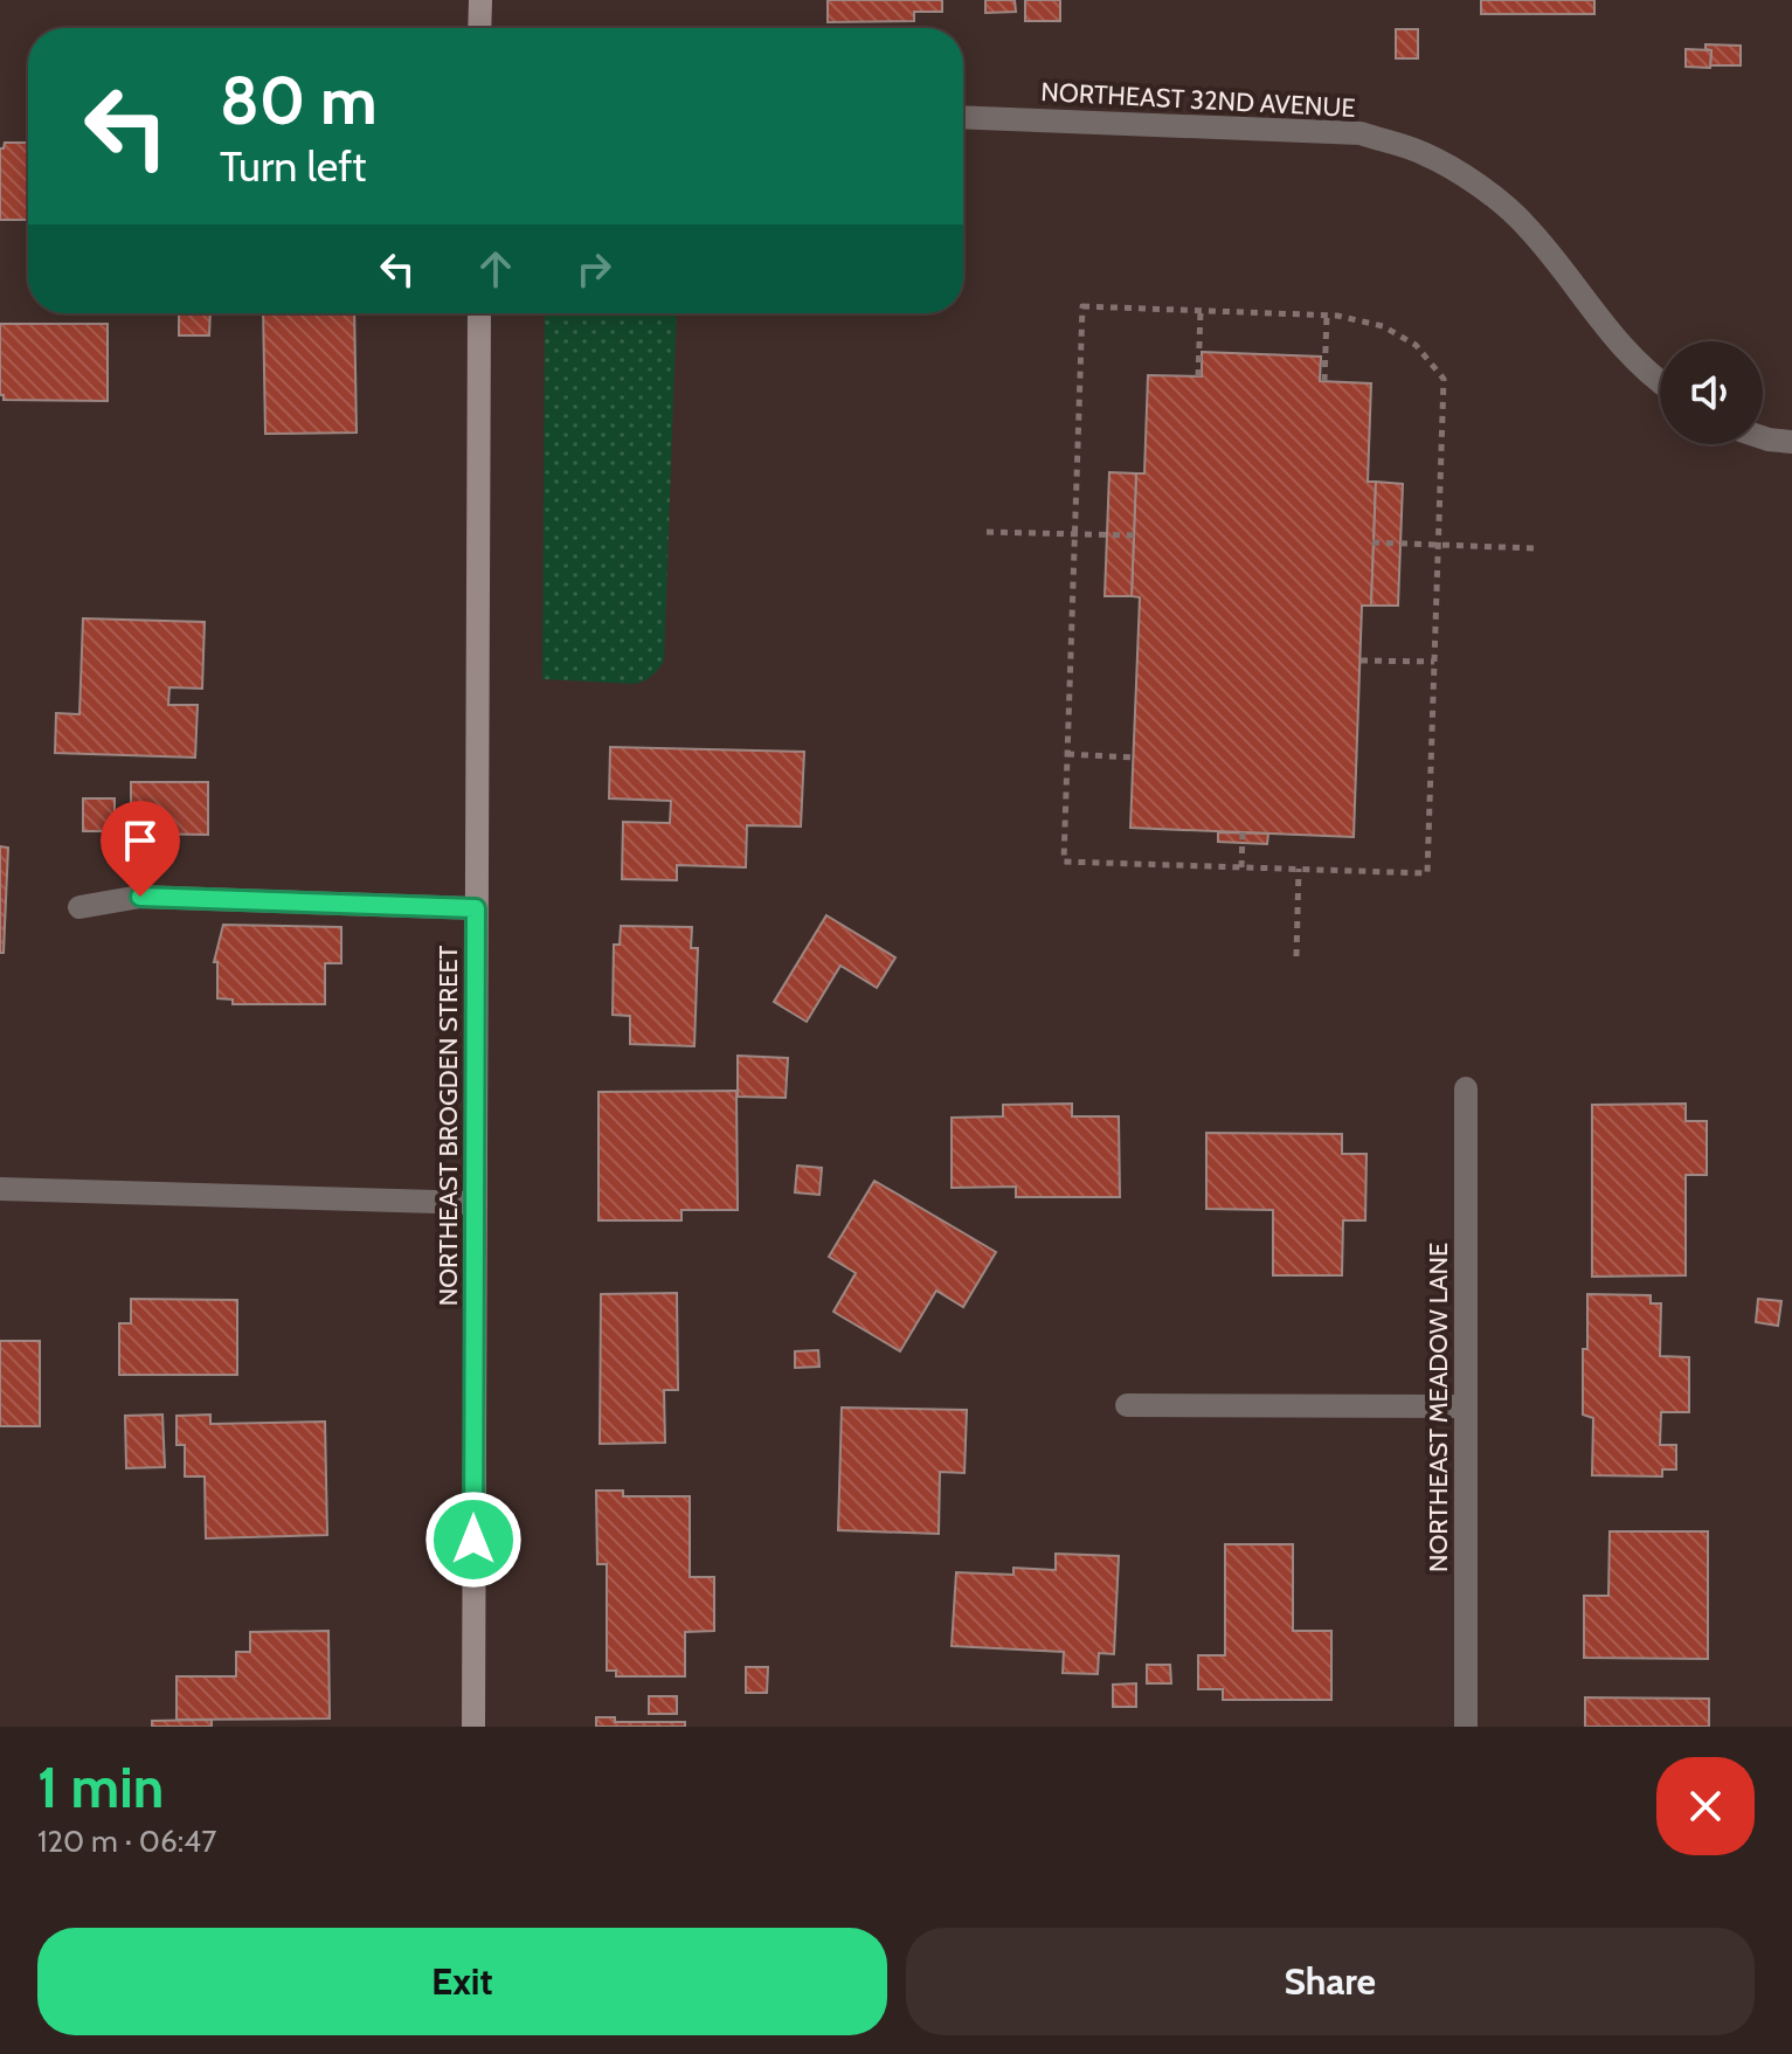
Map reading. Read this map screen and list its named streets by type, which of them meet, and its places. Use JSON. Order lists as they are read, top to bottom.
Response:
{
  "streets": {
    "street": ["NORTHEAST 32ND AVENUE", "NORTHEAST BROGDEN STREET", "NORTHEAST MEADOW LANE"]
  },
  "page": {
    "turn": ["80 m", "Turn left"],
    "heading": ["1 min", "120 m · 06:47"],
    "buttons": ["Exit", "Share"]
  }
}
